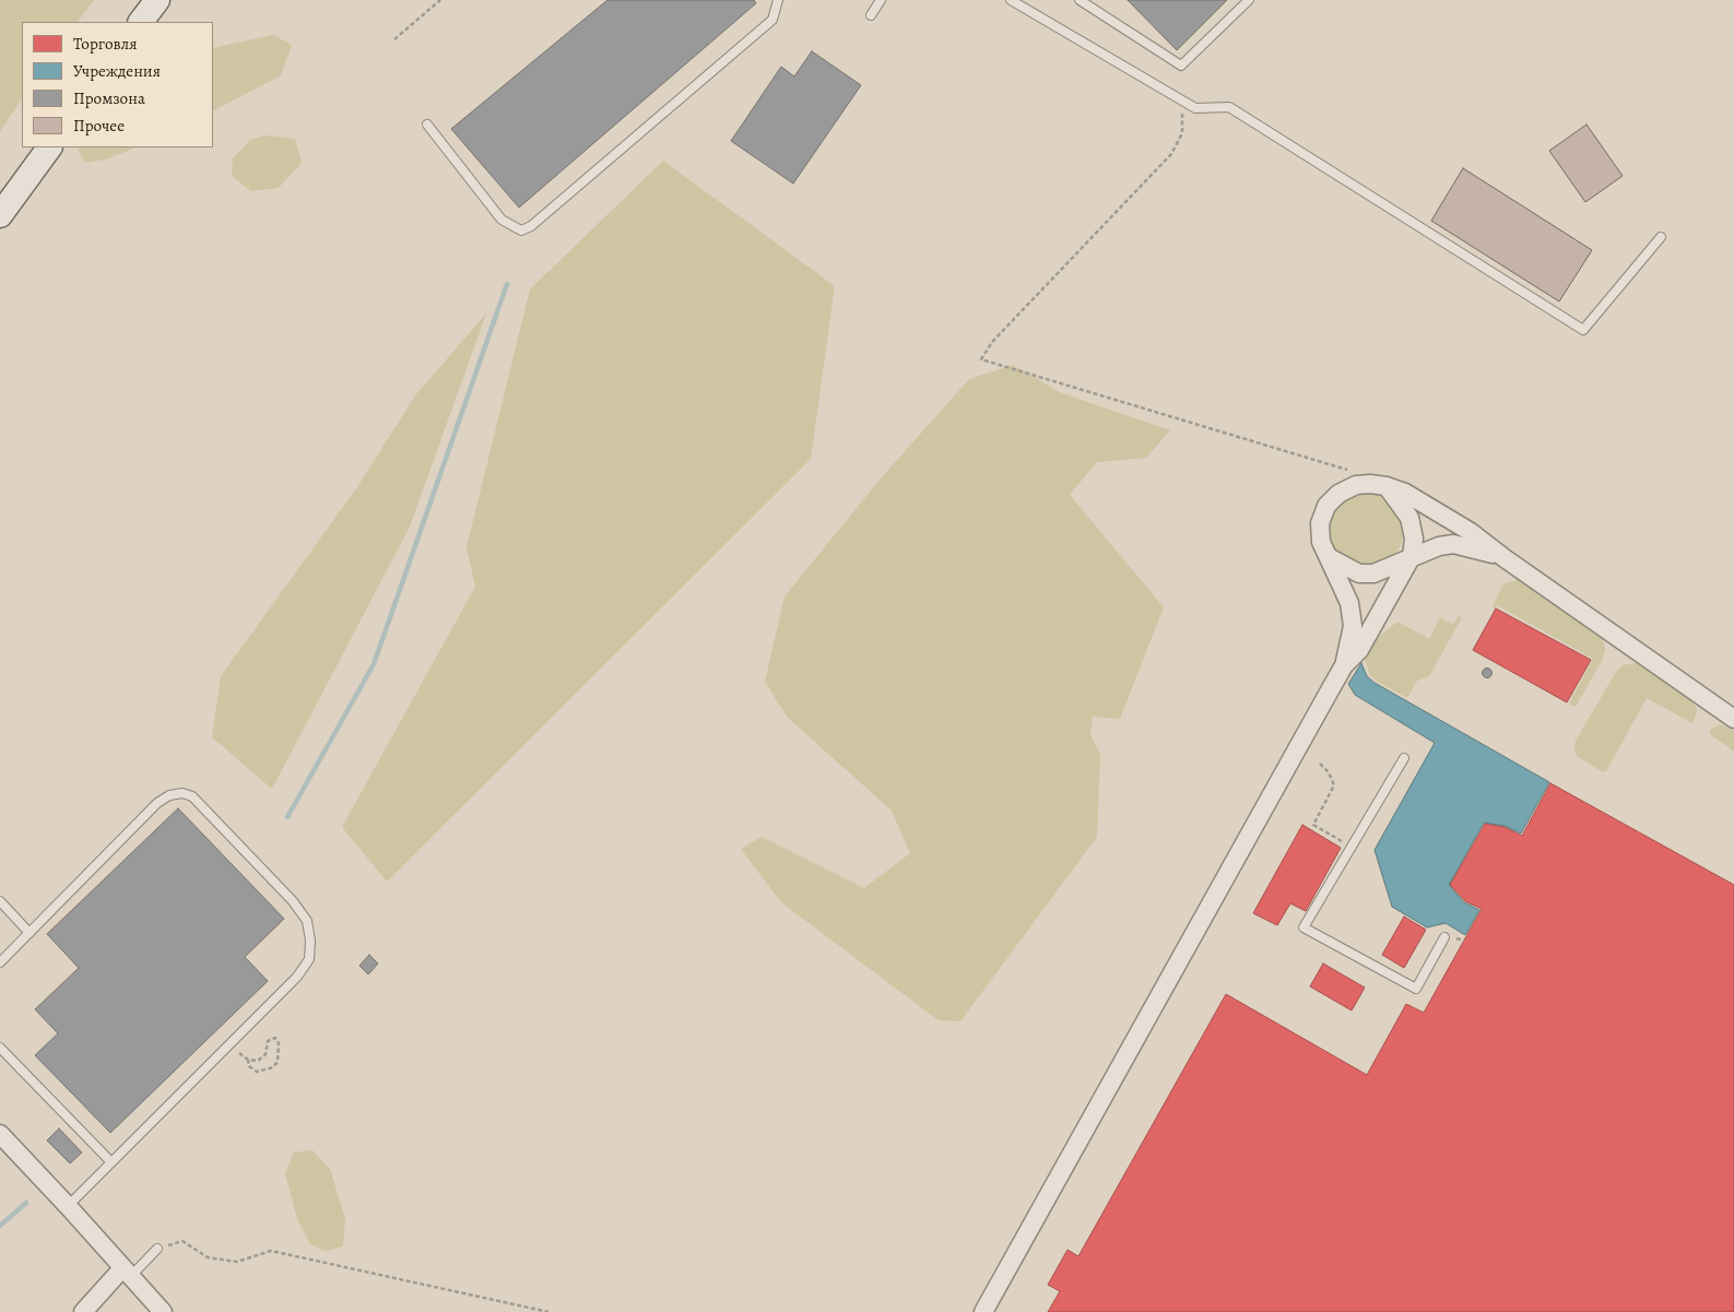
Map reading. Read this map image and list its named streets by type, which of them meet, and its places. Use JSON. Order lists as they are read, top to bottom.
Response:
{
  "legend": [
    "Торговля",
    "Учреждения",
    "Промзона",
    "Прочее"
  ]
}
